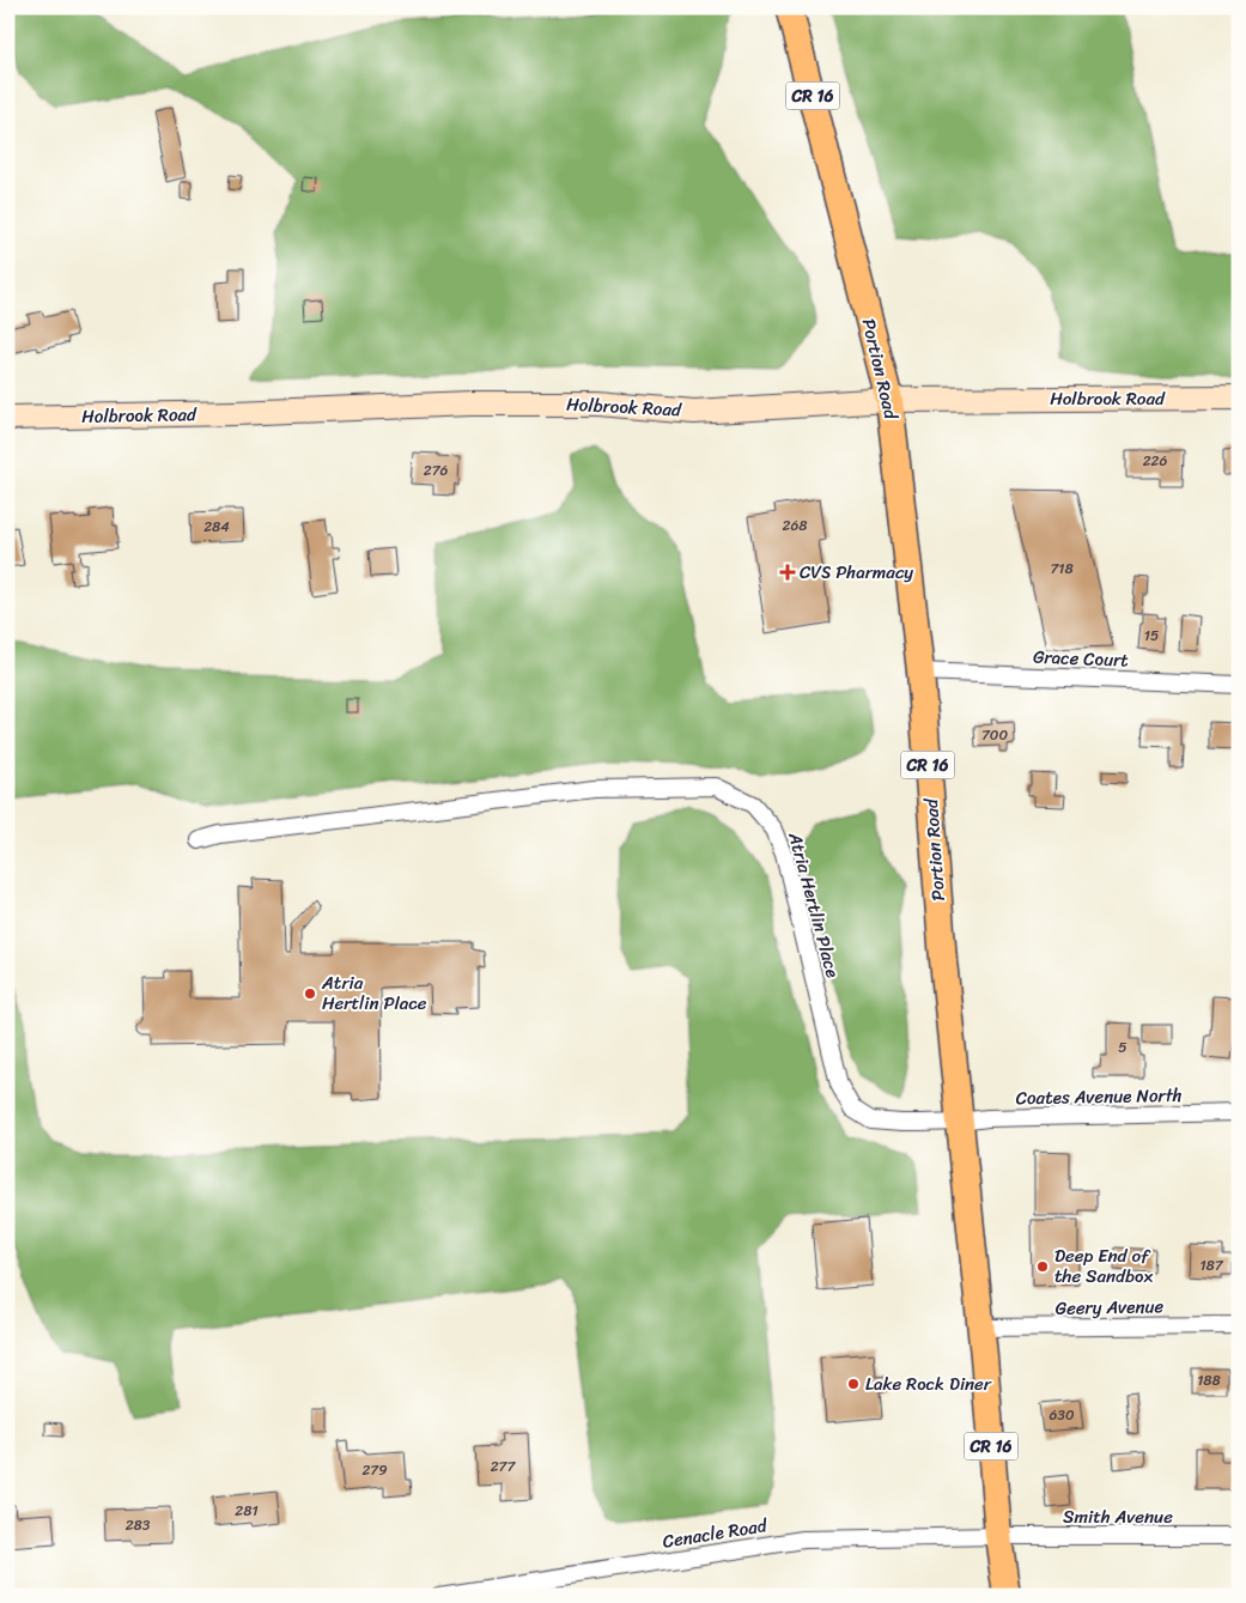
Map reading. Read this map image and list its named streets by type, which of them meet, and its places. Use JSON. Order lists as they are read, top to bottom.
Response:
{
  "streets": {
    "main road": ["CR 16", "Portion Road"],
    "street": [
      "Holbrook Road",
      "Grace Court",
      "Atria Hertlin Place",
      "Coates Avenue North",
      "Geery Avenue",
      "Smith Avenue",
      "Cenacle Road"
    ]
  },
  "crossings": [
    ["Portion Road", "Holbrook Road"],
    ["Portion Road", "Grace Court"],
    ["Portion Road", "Atria Hertlin Place"],
    ["Portion Road", "Coates Avenue North"],
    ["Portion Road", "Geery Avenue"],
    ["Portion Road", "Smith Avenue"],
    ["Portion Road", "Cenacle Road"],
    ["Atria Hertlin Place", "Coates Avenue North"],
    ["Smith Avenue", "Cenacle Road"]
  ],
  "places": {
    "health": ["CVS Pharmacy"],
    "other": ["Atria Hertlin Place", "Deep End of the Sandbox", "Lake Rock Diner"]
  },
  "house_numbers": [
    "226",
    "276",
    "268",
    "284",
    "718",
    "15",
    "700",
    "5",
    "187",
    "188",
    "630",
    "277",
    "279",
    "281",
    "283"
  ]
}
